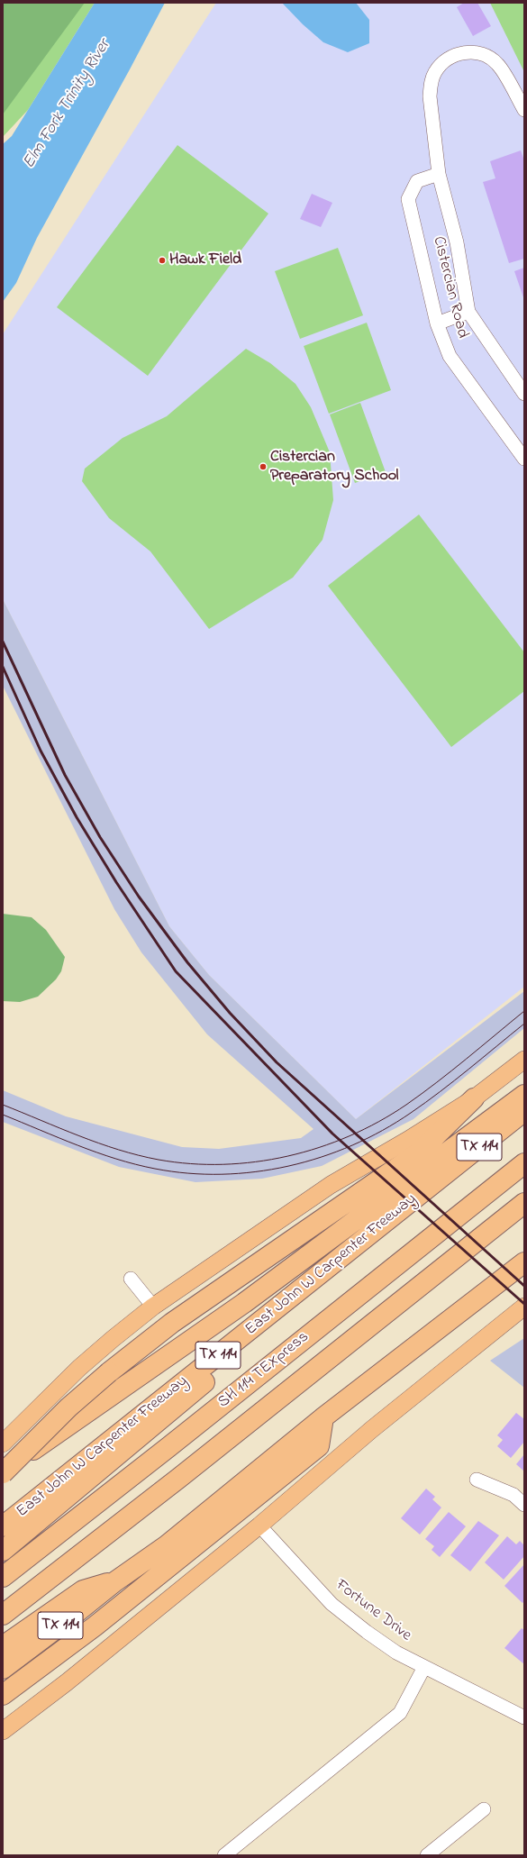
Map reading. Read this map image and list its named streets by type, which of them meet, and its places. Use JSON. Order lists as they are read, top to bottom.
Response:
{
  "streets": {
    "highway": ["TX 114", "East John W Carpenter Freeway", "SH 114 TEXpress"],
    "street": ["Cistercian Road", "Fortune Drive"]
  },
  "water": ["Elm Fork Trinity River"],
  "places": ["Hawk Field", "Cistercian Preparatory School"]
}
